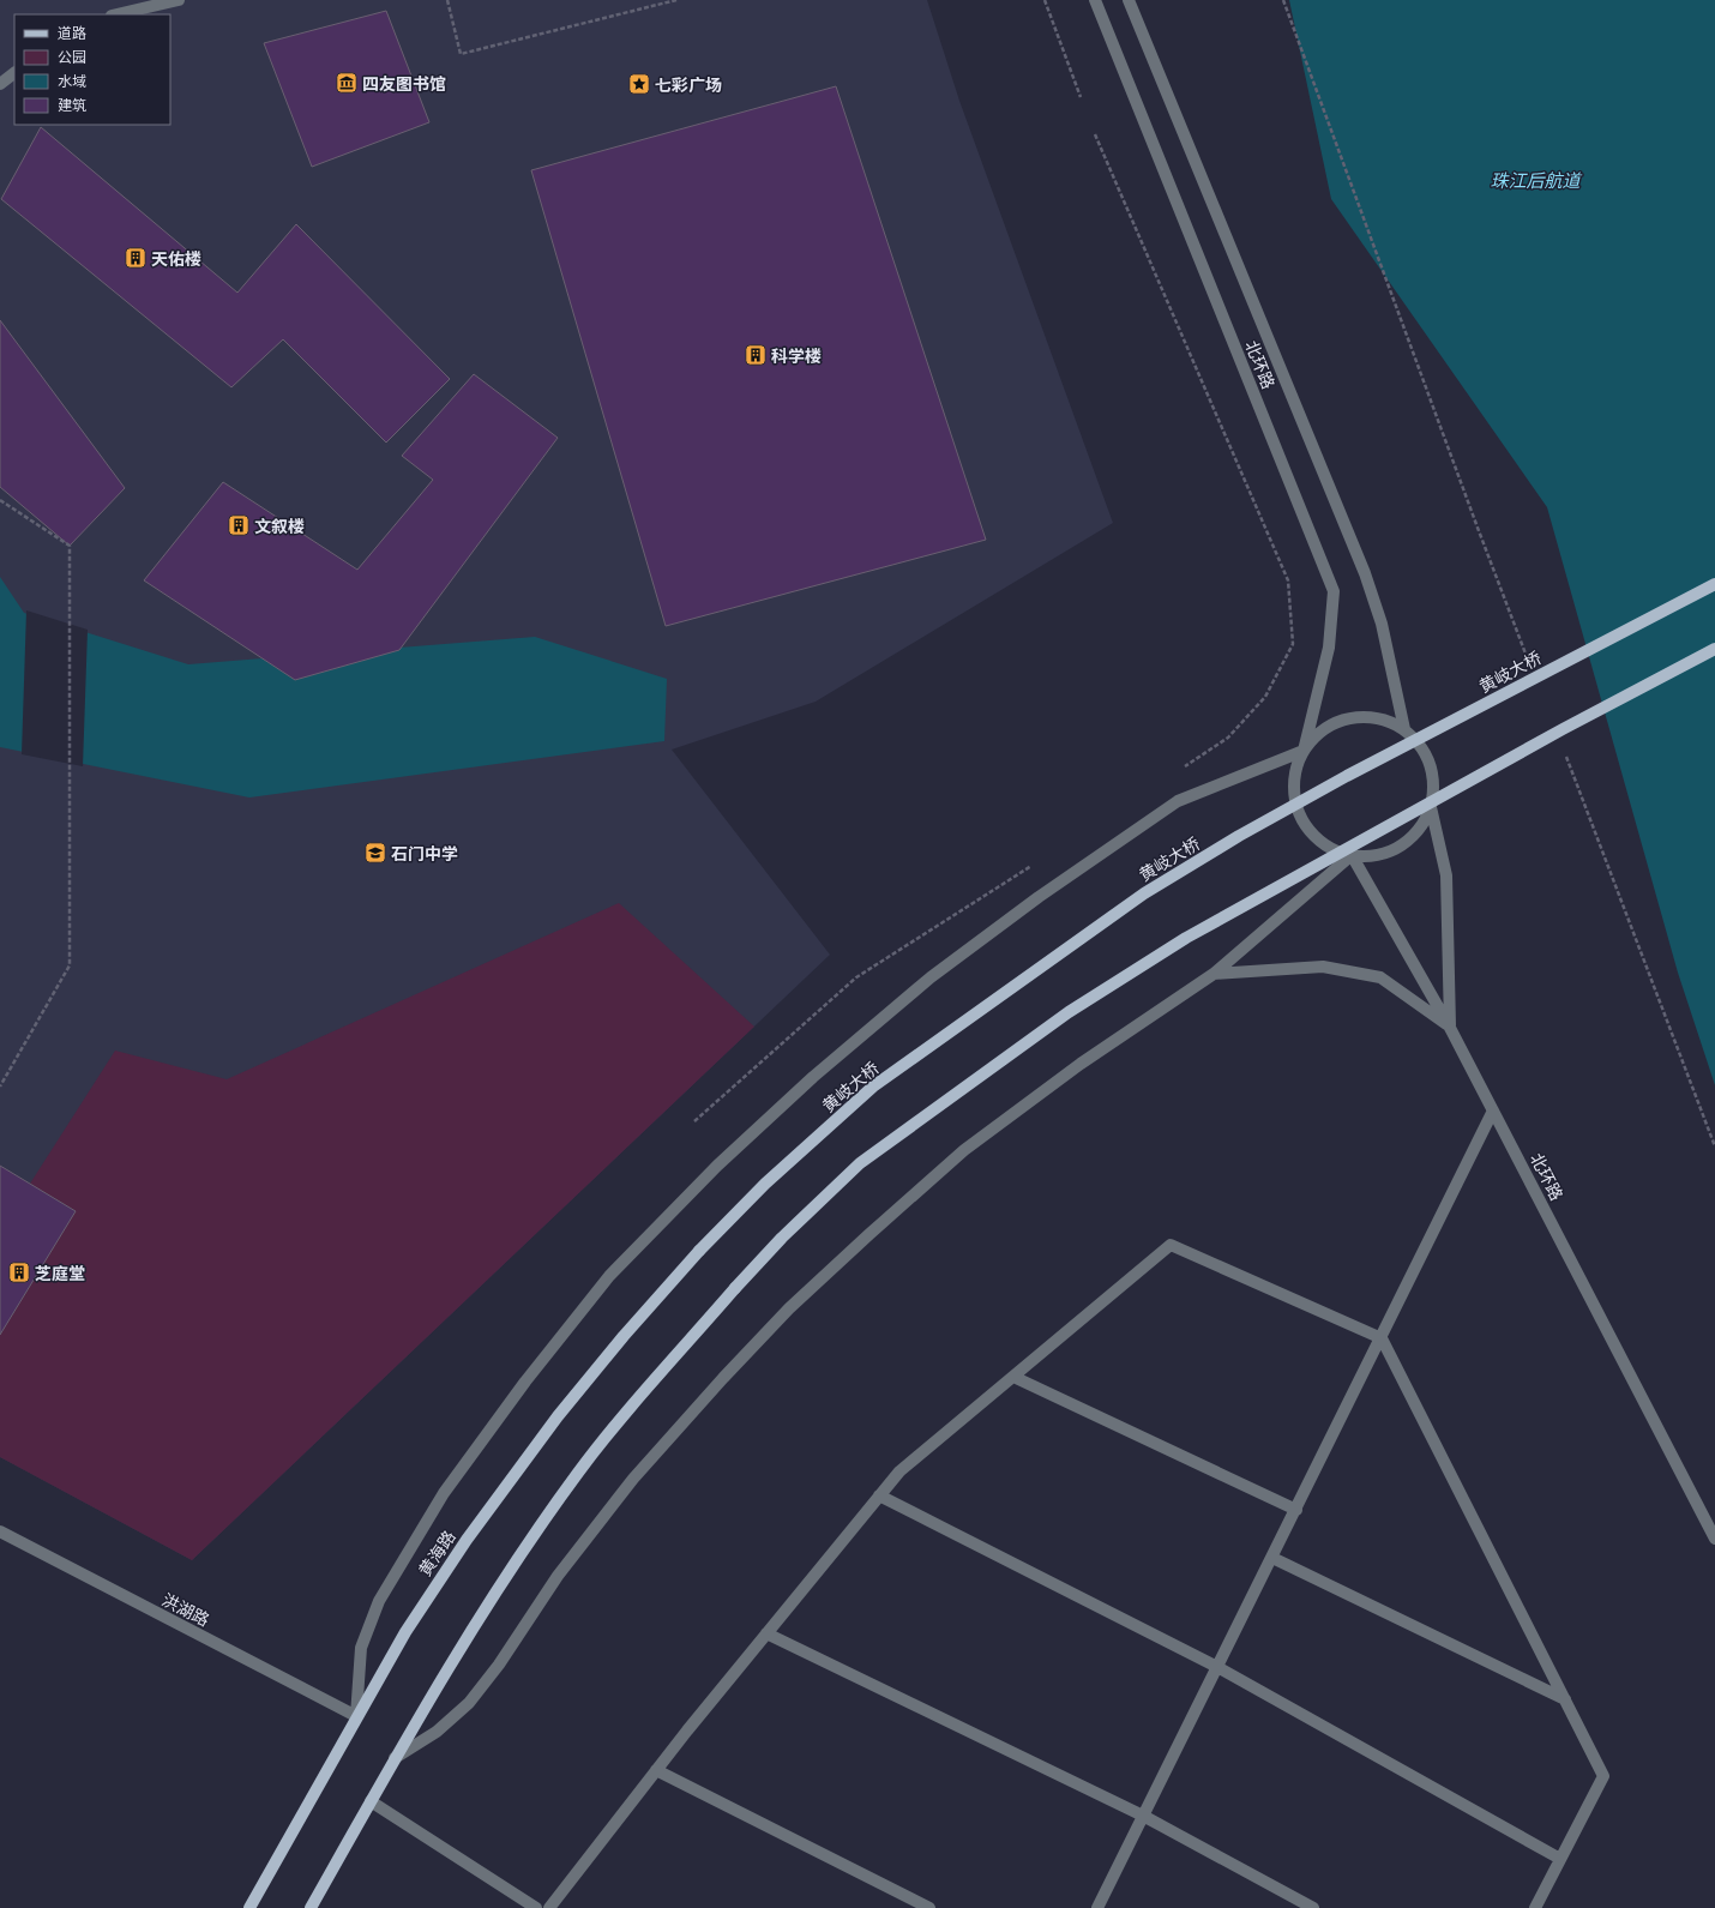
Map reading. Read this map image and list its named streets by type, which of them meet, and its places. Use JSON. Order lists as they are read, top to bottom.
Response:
{
  "streets": {
    "main road": ["黄岐大桥", "黄海路"],
    "street": ["北环路", "洪湖路"]
  },
  "crossings": [
    ["黄岐大桥", "黄海路"],
    ["黄海路", "洪湖路"]
  ],
  "water": ["珠江后航道"],
  "places": {
    "museum": ["四友图书馆"],
    "place": ["七彩广场"],
    "building": [
      "天佑楼",
      "科学楼",
      "文叙楼",
      "芝庭堂"
    ],
    "school or university": ["石门中学"]
  },
  "legend": [
    "道路",
    "公园",
    "水域",
    "建筑"
  ]
}
